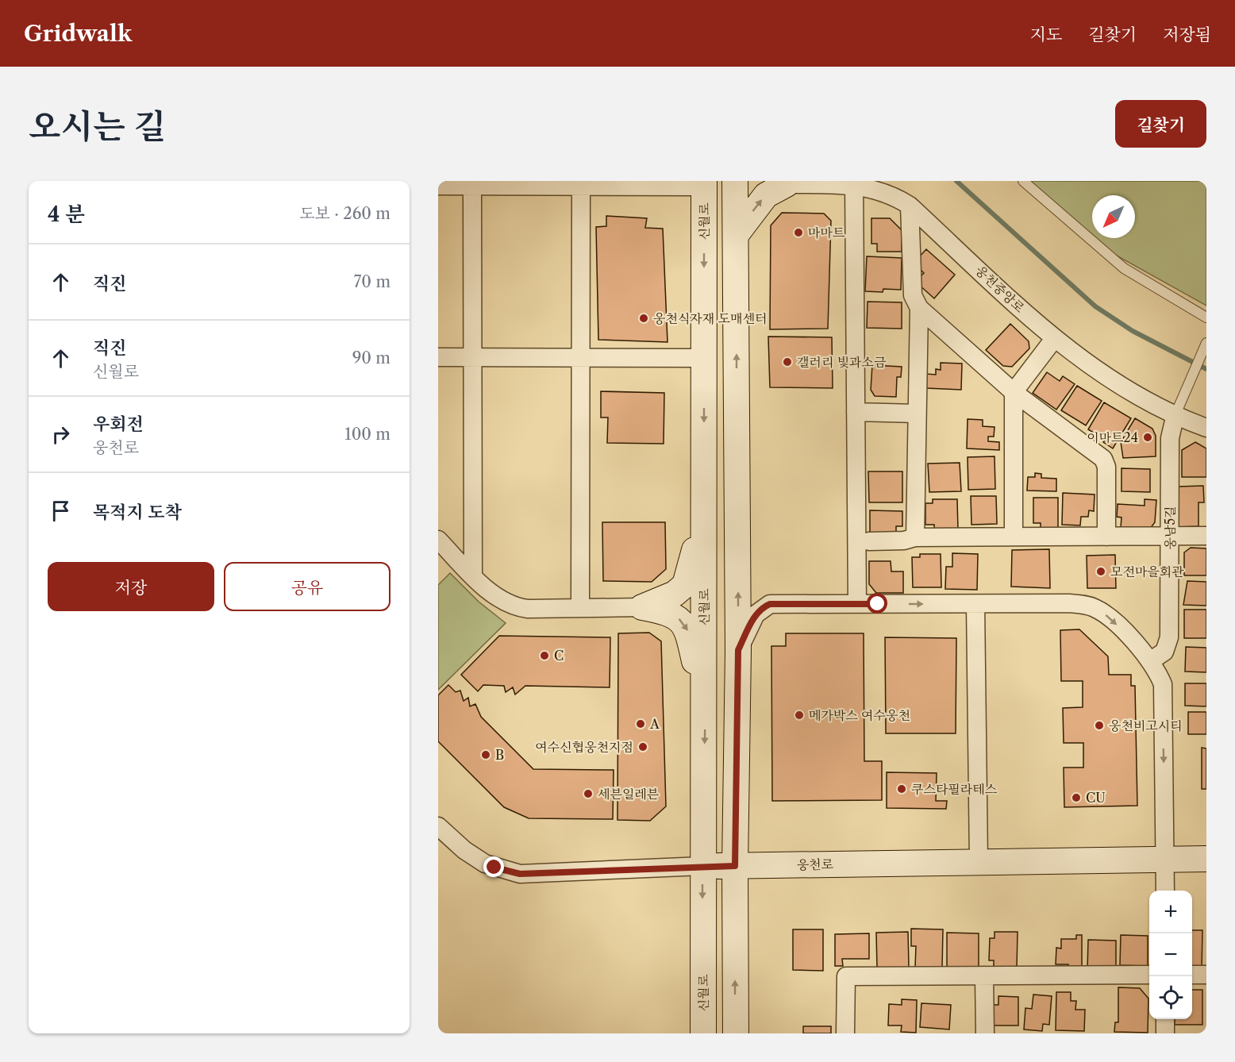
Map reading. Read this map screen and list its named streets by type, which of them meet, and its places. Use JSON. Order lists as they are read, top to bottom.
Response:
{
  "streets": {
    "street": [
      "신월로",
      "웅천중앙로",
      "웅남5길",
      "웅천로"
    ]
  },
  "crossings": [
    ["신월로", "웅천로"],
    ["웅천중앙로", "웅남5길"]
  ],
  "places": [
    "마마트",
    "웅천식자재 도매센터",
    "갤러리 빛과소금",
    "이마트24",
    "모전마을회관",
    "C",
    "메가박스 여수웅천",
    "A",
    "웅천비고시티",
    "여수신협웅천지점",
    "B",
    "쿠스타필라테스",
    "세븐일레븐",
    "CU"
  ],
  "north": "bottom left",
  "page": {
    "header": "Gridwalk",
    "nav": ["지도", "길찾기", "저장됨"],
    "title": "오시는 길",
    "buttons": [
      "길찾기",
      ["저장", "공유"]
    ],
    "heading": ["4 분", "도보 · 260 m"],
    "list": [
      ["직진", "70 m"],
      ["직진", "신월로", "90 m"],
      ["우회전", "웅천로", "100 m"],
      "목적지 도착"
    ],
    "map_buttons": ["+", "−"]
  }
}
